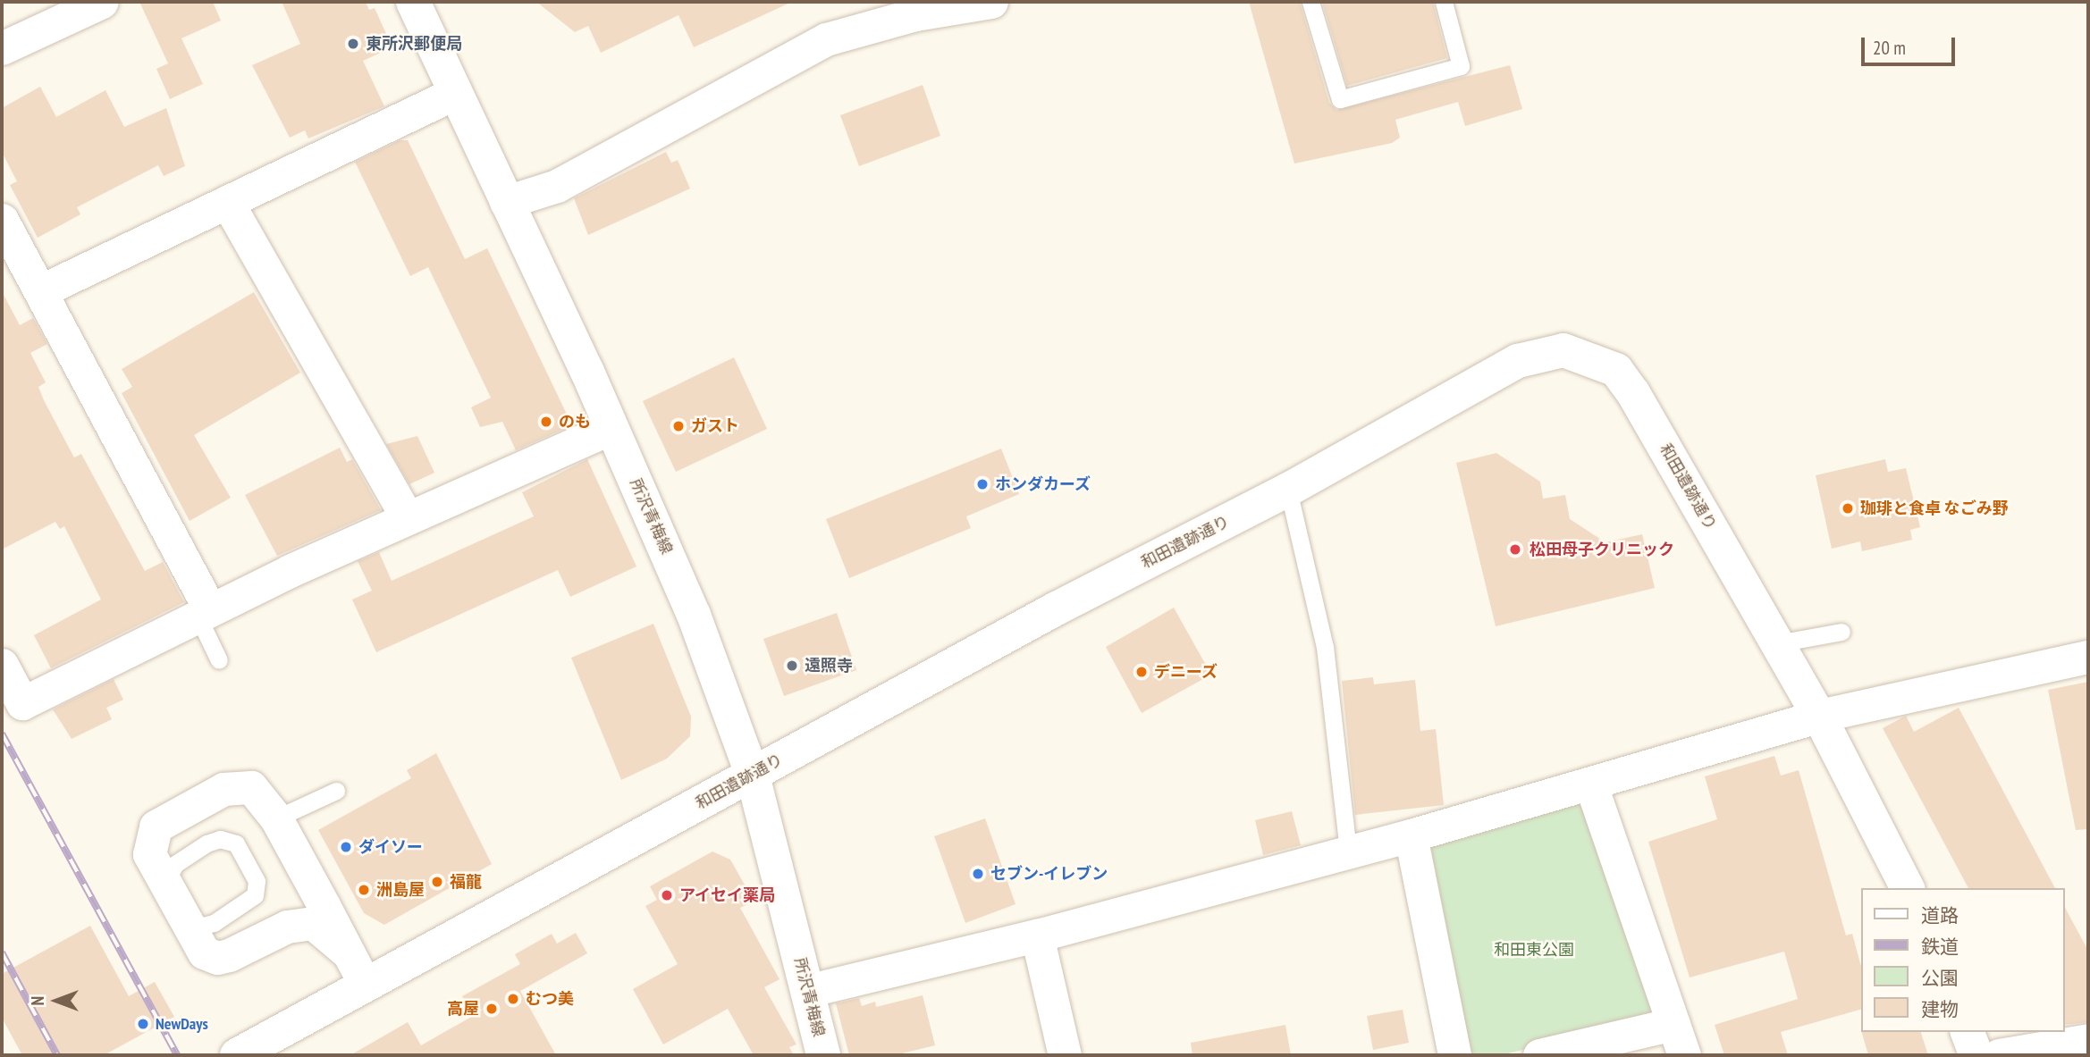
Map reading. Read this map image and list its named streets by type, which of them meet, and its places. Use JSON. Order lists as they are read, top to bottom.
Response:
{
  "streets": {
    "street": ["和田遺跡通り", "所沢青梅線"]
  },
  "crossings": [
    ["和田遺跡通り", "所沢青梅線"]
  ],
  "parks": ["和田東公園"],
  "places": [
    "東所沢郵便局",
    "のも",
    "ガスト",
    "ホンダカーズ",
    "珈琲と食卓 なごみ野",
    "松田母子クリニック",
    "遠照寺",
    "デニーズ",
    "ダイソー",
    "セブン-イレブン",
    "福龍",
    "洲島屋",
    "アイセイ薬局",
    "むつ美",
    "高屋",
    "NewDays"
  ],
  "legend": [
    "道路",
    "鉄道",
    "公園",
    "建物"
  ],
  "scale_bar": "20 m",
  "north": "left"
}
